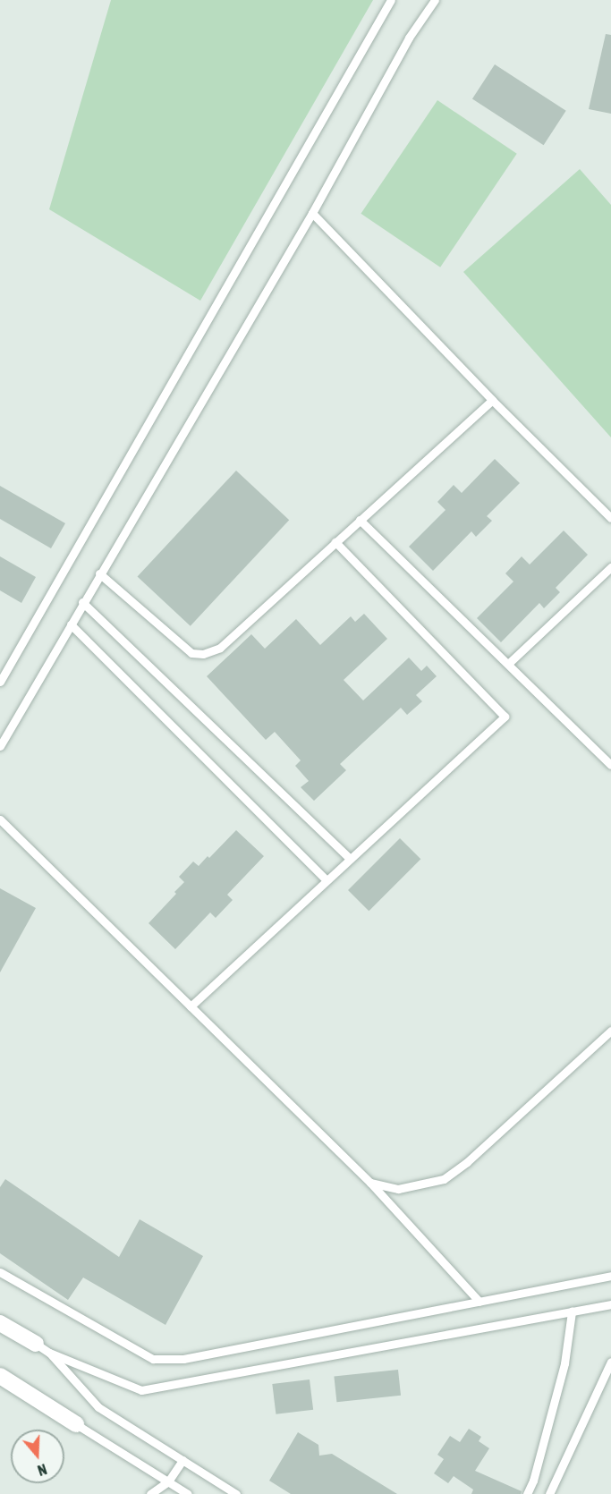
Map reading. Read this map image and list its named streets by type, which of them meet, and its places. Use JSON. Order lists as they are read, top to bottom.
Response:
{
  "north": "bottom"
}
